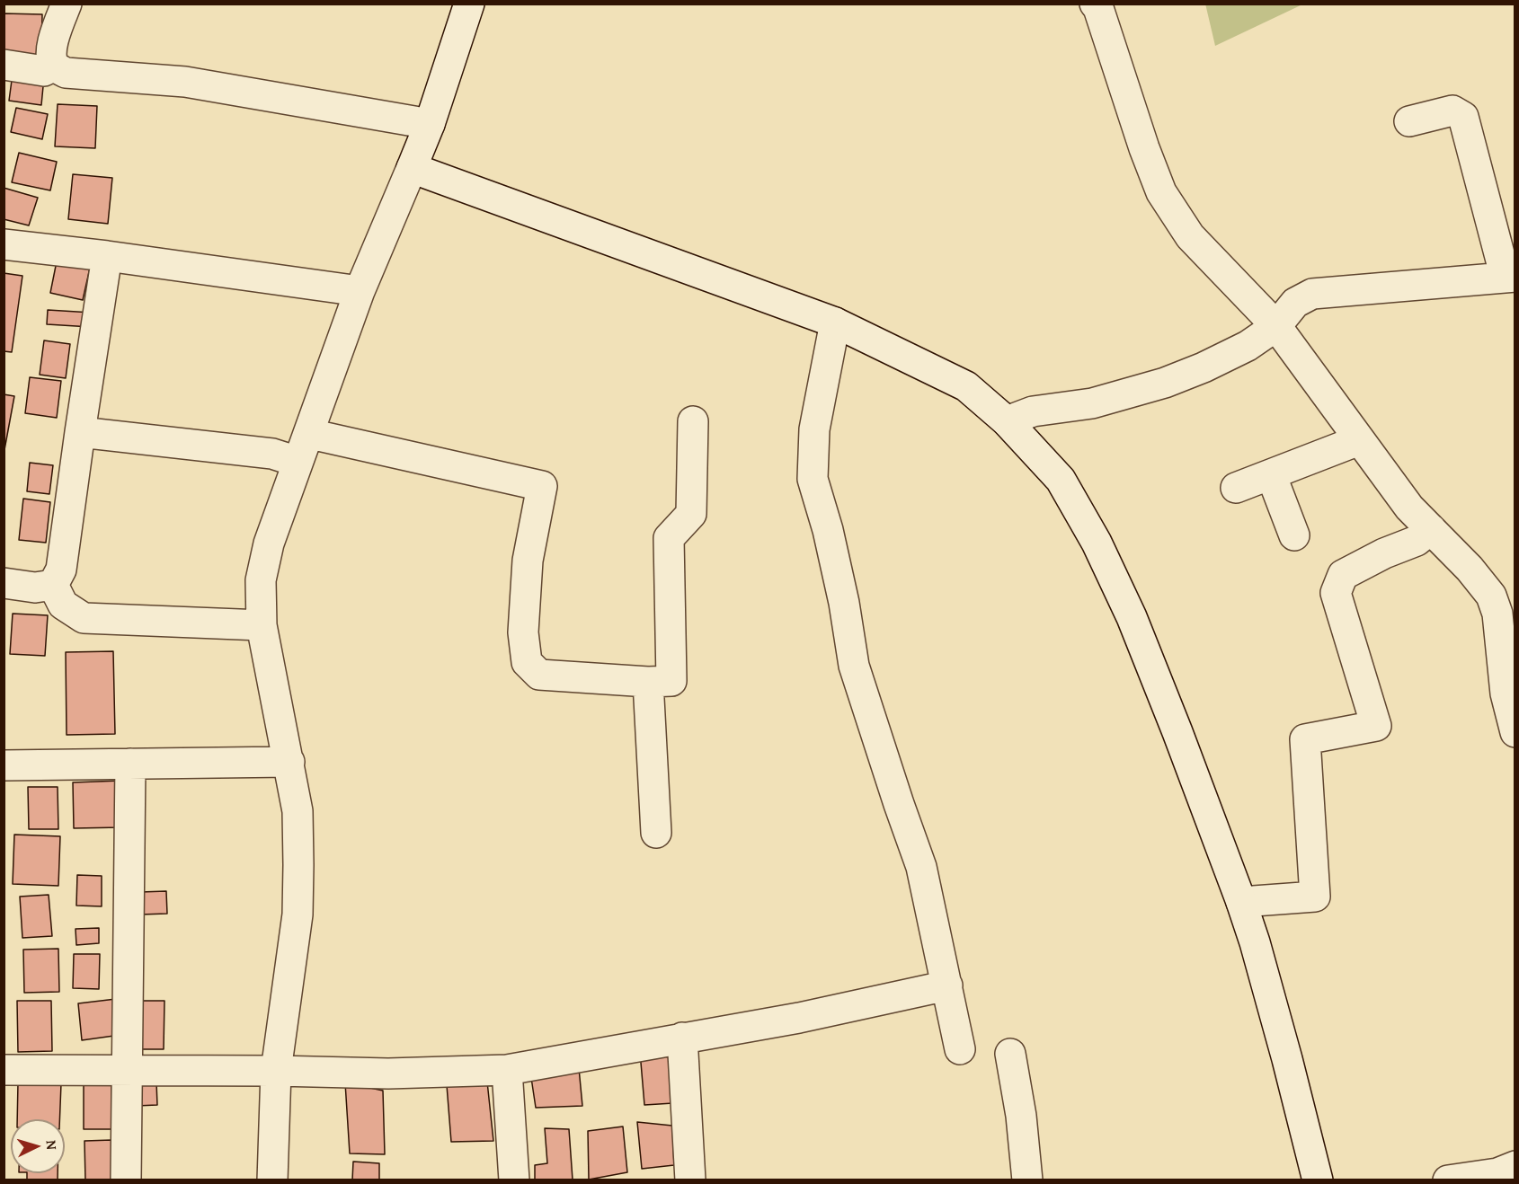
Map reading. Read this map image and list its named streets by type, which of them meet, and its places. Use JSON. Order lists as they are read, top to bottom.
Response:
{
  "north": "right"
}
